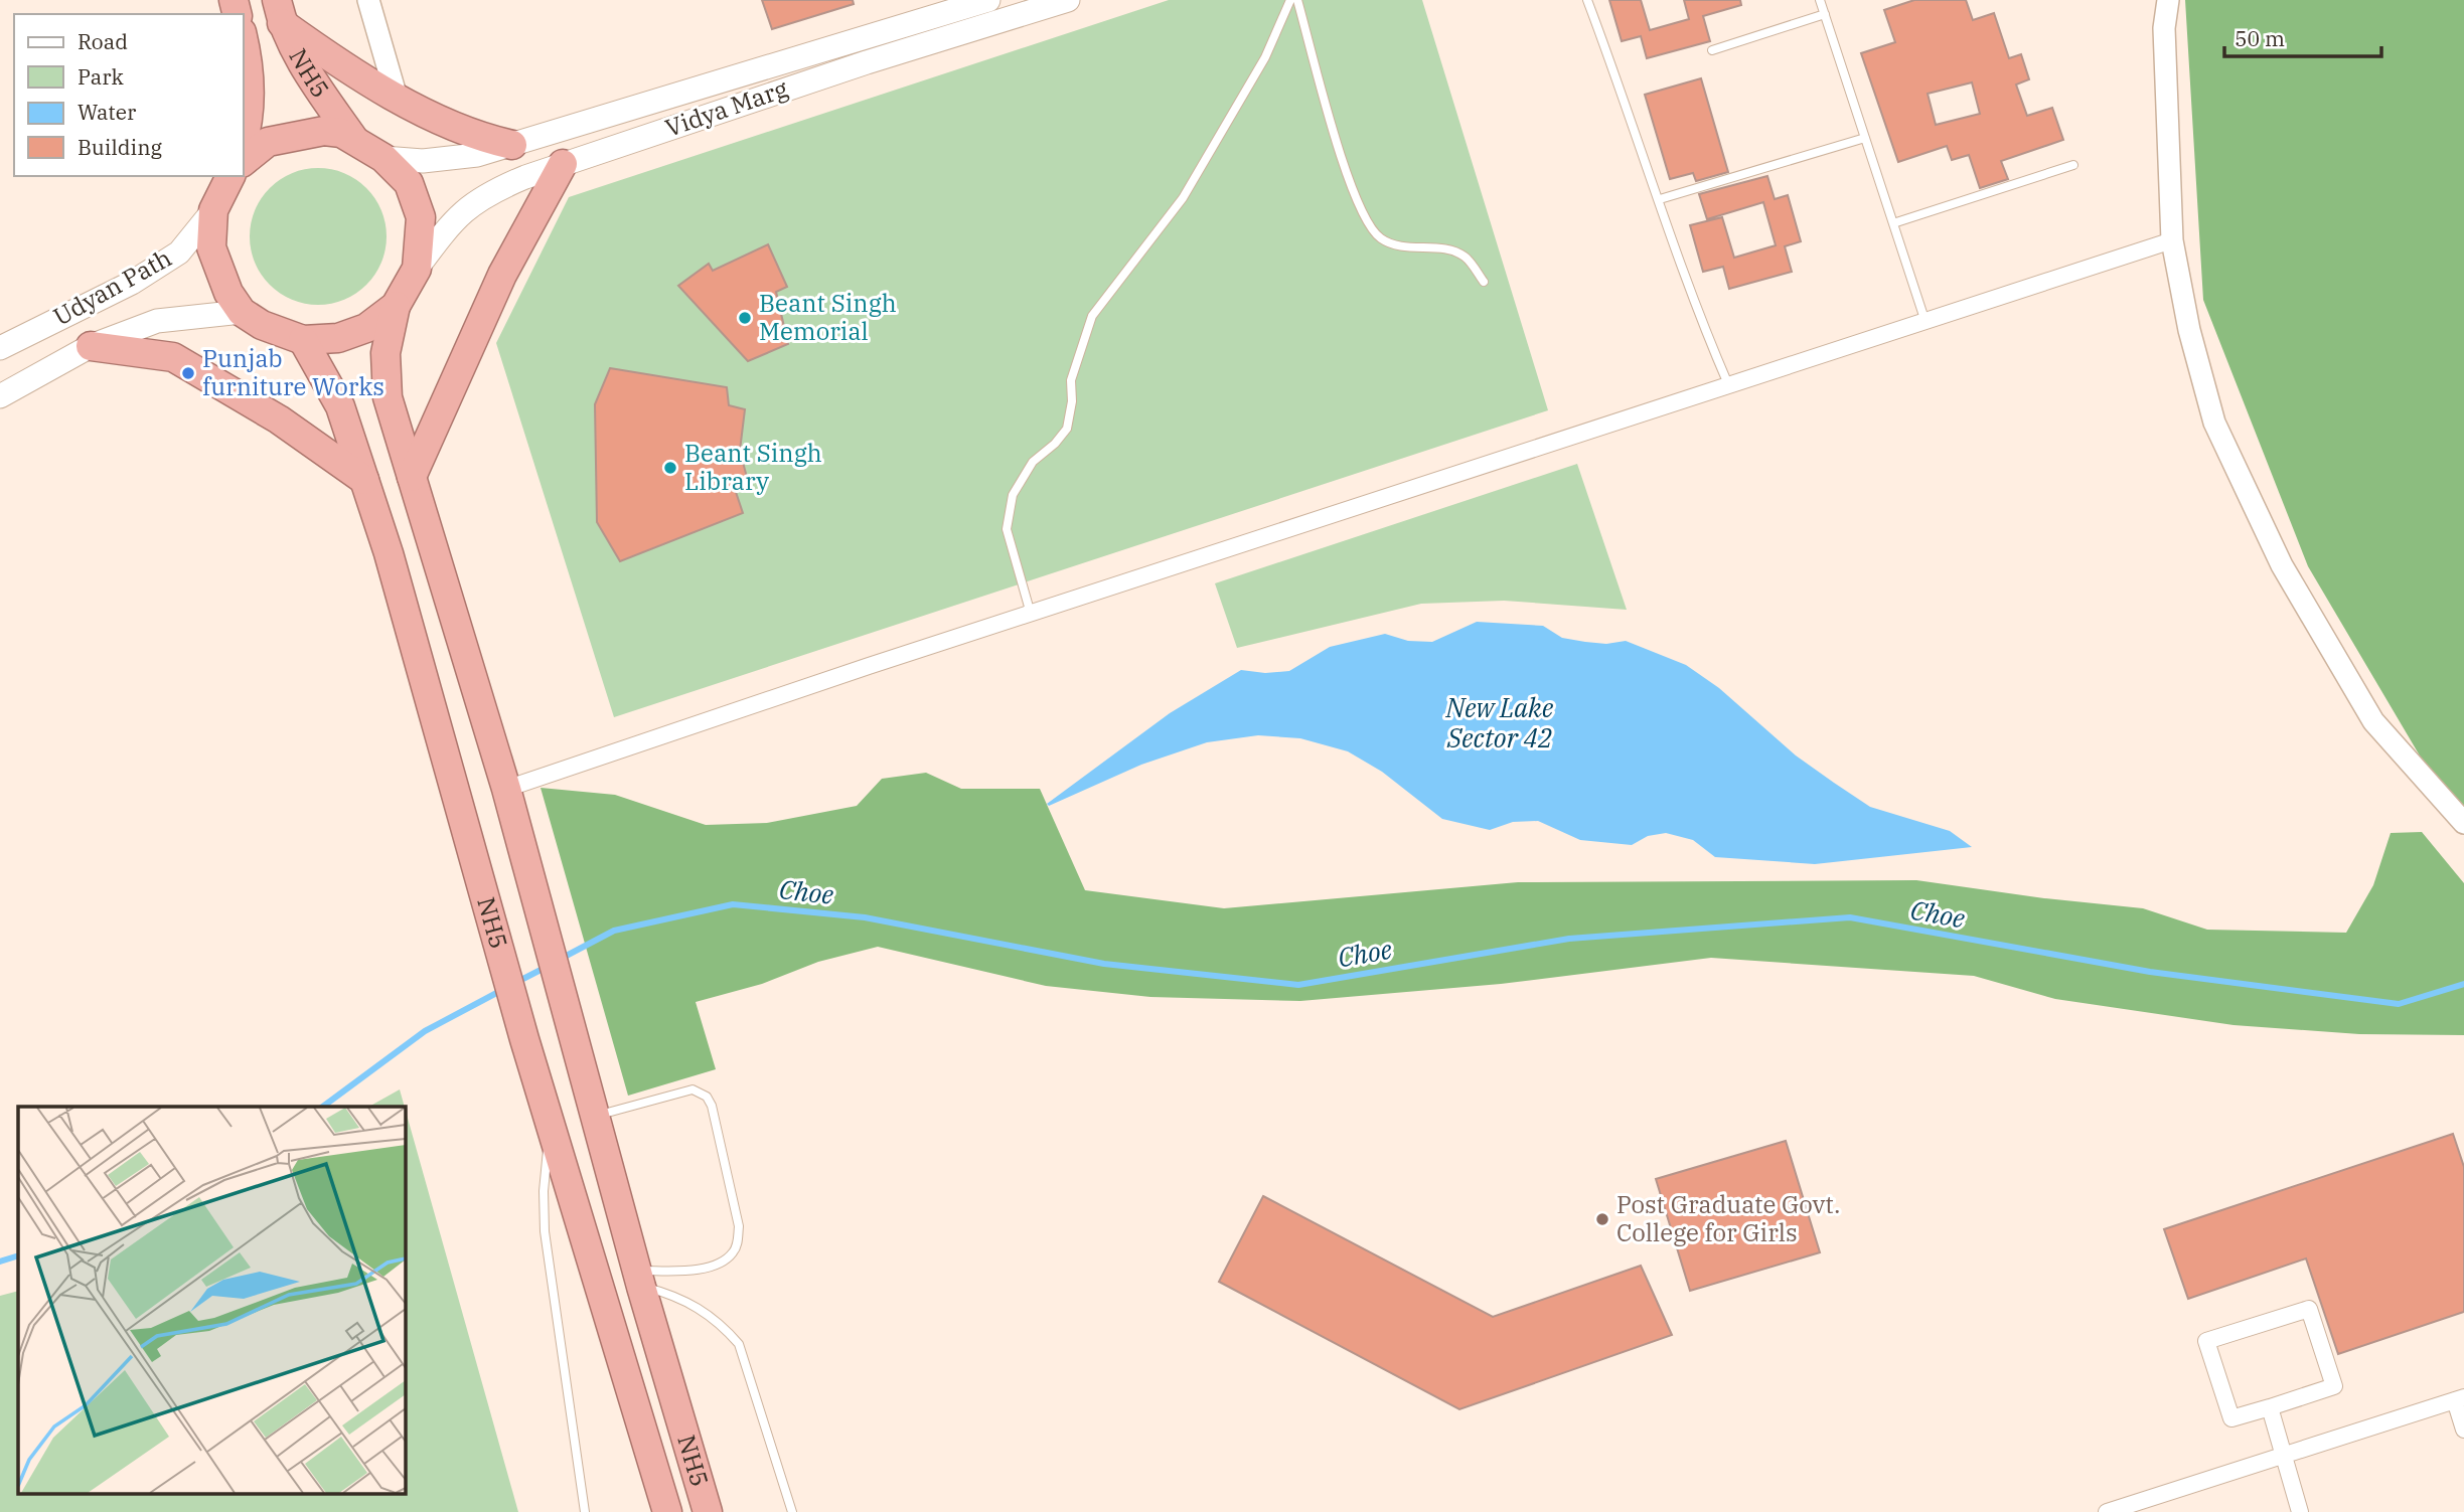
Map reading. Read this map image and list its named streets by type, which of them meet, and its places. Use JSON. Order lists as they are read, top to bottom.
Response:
{
  "streets": {
    "highway": ["NH5"],
    "main road": ["Vidya Marg", "Udyan Path"]
  },
  "crossings": [
    ["NH5", "Vidya Marg"],
    ["NH5", "Udyan Path"]
  ],
  "water": ["New Lake Sector 42", "Choe"],
  "places": [
    "Beant Singh Memorial",
    "Punjab furniture Works",
    "Beant Singh Library",
    "Post Graduate Govt. College for Girls"
  ],
  "legend": [
    "Road",
    "Park",
    "Water",
    "Building"
  ],
  "scale_bar": "50 m"
}
